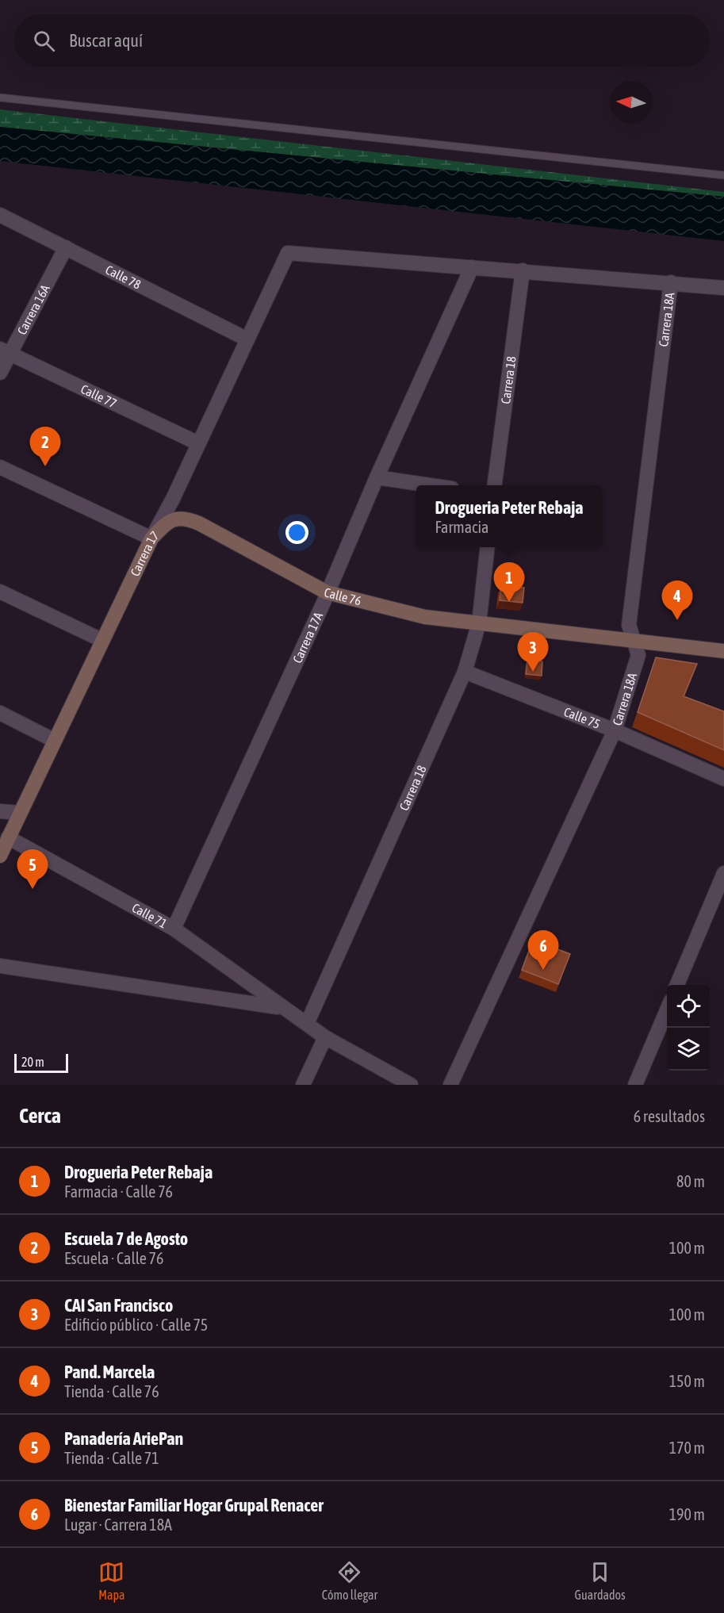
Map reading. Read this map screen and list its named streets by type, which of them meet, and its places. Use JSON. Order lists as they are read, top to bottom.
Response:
{
  "streets": {
    "main road": ["Carrera 17", "Calle 76"],
    "street": [
      "Calle 78",
      "Carrera 16A",
      "Carrera 18A",
      "Carrera 18",
      "Calle 77",
      "Carrera 17A",
      "Calle 75",
      "Calle 71"
    ]
  },
  "crossings": [
    ["Calle 78", "Carrera 16A"],
    ["Calle 78", "Carrera 17"],
    ["Carrera 16A", "Calle 77"],
    ["Carrera 18A", "Calle 76"],
    ["Carrera 18A", "Calle 75"],
    ["Carrera 18", "Calle 76"],
    ["Carrera 18", "Calle 75"],
    ["Carrera 18", "Calle 71"],
    ["Calle 77", "Carrera 17"],
    ["Carrera 17", "Calle 76"],
    ["Carrera 17", "Carrera 17A"],
    ["Carrera 17", "Calle 71"],
    ["Calle 76", "Carrera 17A"],
    ["Carrera 17A", "Calle 71"]
  ],
  "scale_bar": "20 m",
  "north": "left",
  "page": {
    "search": "Buscar aquí",
    "pins": [
      "2",
      "1",
      "4",
      "3",
      "5",
      "6"
    ],
    "popup": ["Drogueria Peter Rebaja", "Farmacia"],
    "scale": "20 m",
    "heading": ["Cerca", "6 resultados"],
    "list": [
      {
        "mark": "1",
        "name": "Drogueria Peter Rebaja",
        "note": "Farmacia · Calle 76",
        "value": "80 m"
      },
      {
        "mark": "2",
        "name": "Escuela 7 de Agosto",
        "note": "Escuela · Calle 76",
        "value": "100 m"
      },
      {
        "mark": "3",
        "name": "CAI San Francisco",
        "note": "Edificio público · Calle 75",
        "value": "100 m"
      },
      {
        "mark": "4",
        "name": "Pand. Marcela",
        "note": "Tienda · Calle 76",
        "value": "150 m"
      },
      {
        "mark": "5",
        "name": "Panadería AriePan",
        "note": "Tienda · Calle 71",
        "value": "170 m"
      },
      {
        "mark": "6",
        "name": "Bienestar Familiar Hogar Grupal Renacer",
        "note": "Lugar · Carrera 18A",
        "value": "190 m"
      }
    ],
    "nav": ["Mapa", "Cómo llegar", "Guardados"]
  }
}
